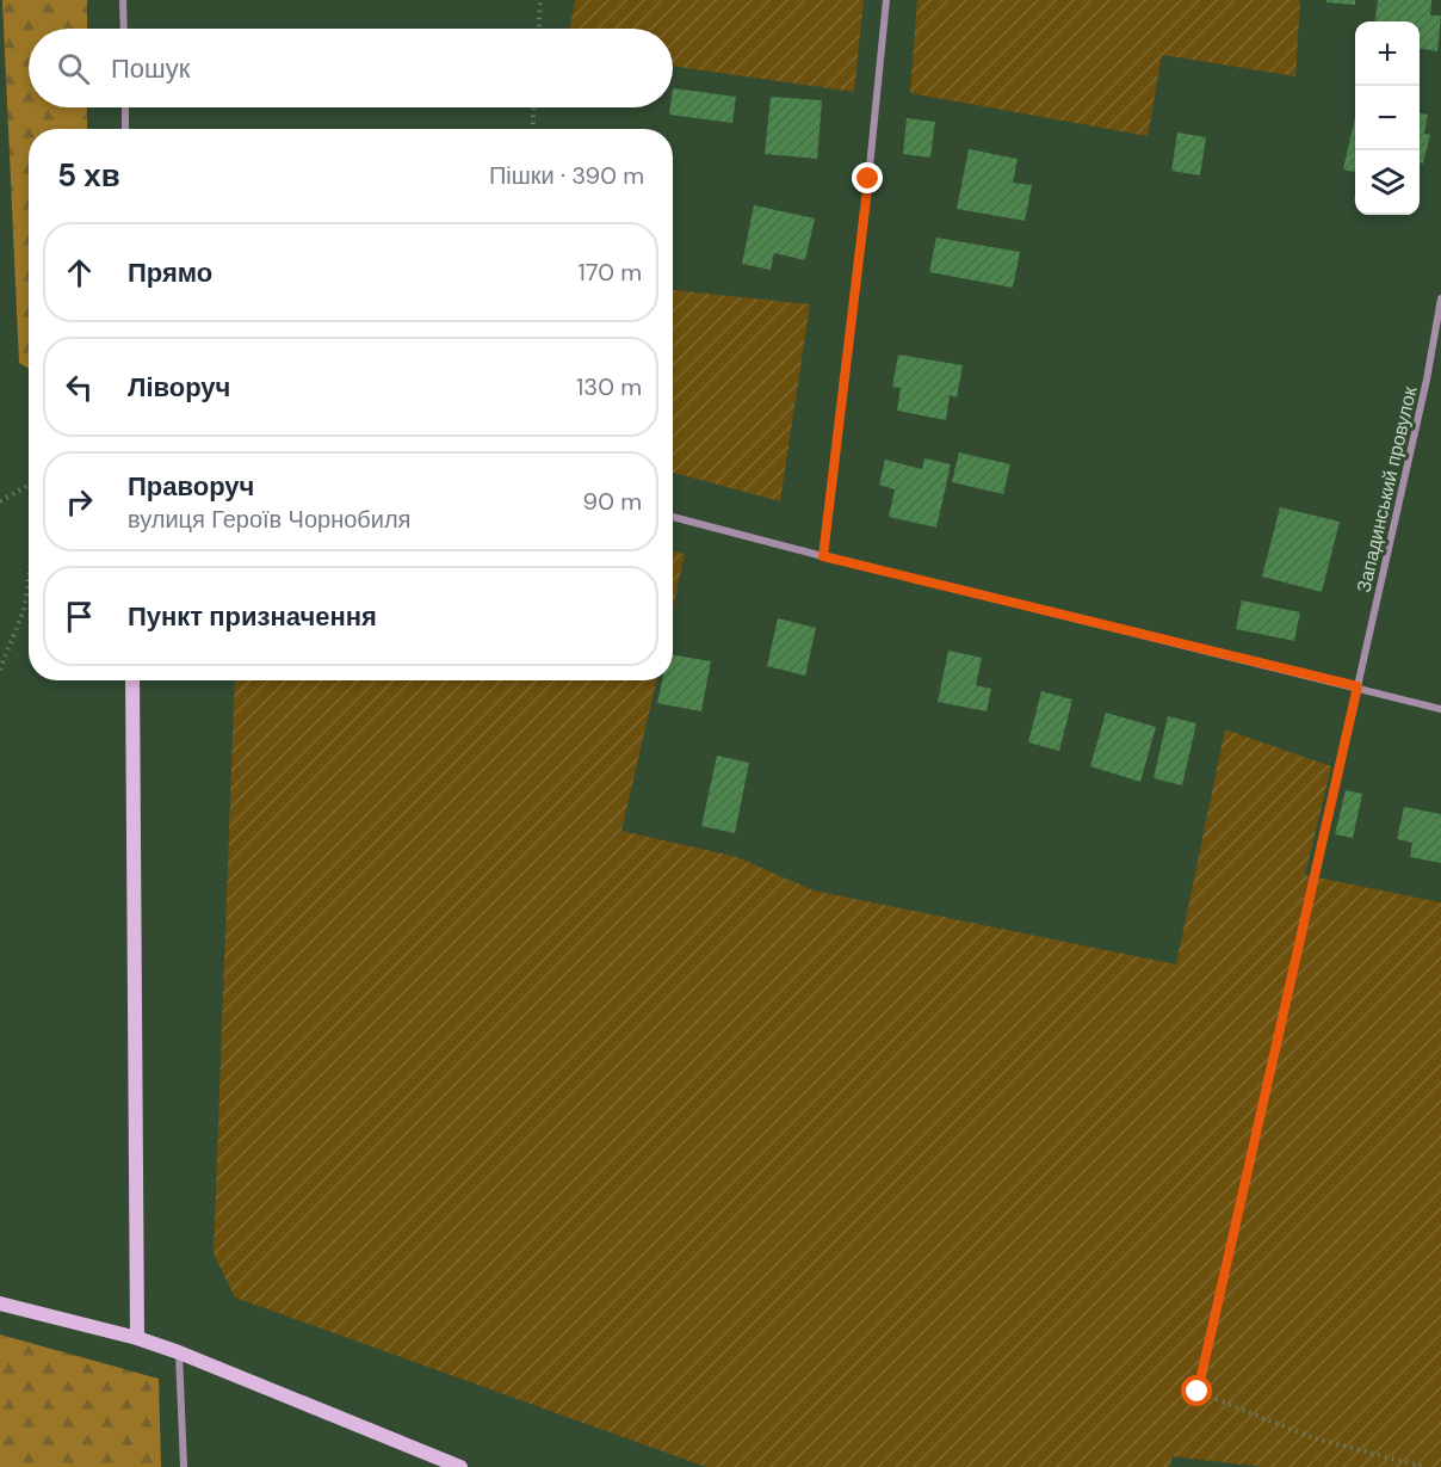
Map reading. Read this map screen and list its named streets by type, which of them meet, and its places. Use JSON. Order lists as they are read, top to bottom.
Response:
{
  "streets": {
    "street": ["Западинський провулок"]
  },
  "page": {
    "map_buttons": ["+", "−"],
    "search": "Пошук",
    "heading": ["5 хв", "Пішки · 390 m"],
    "list": [
      ["Прямо", "170 m"],
      ["Ліворуч", "130 m"],
      ["Праворуч", "вулиця Героїв Чорнобиля", "90 m"],
      "Пункт призначення"
    ]
  }
}
